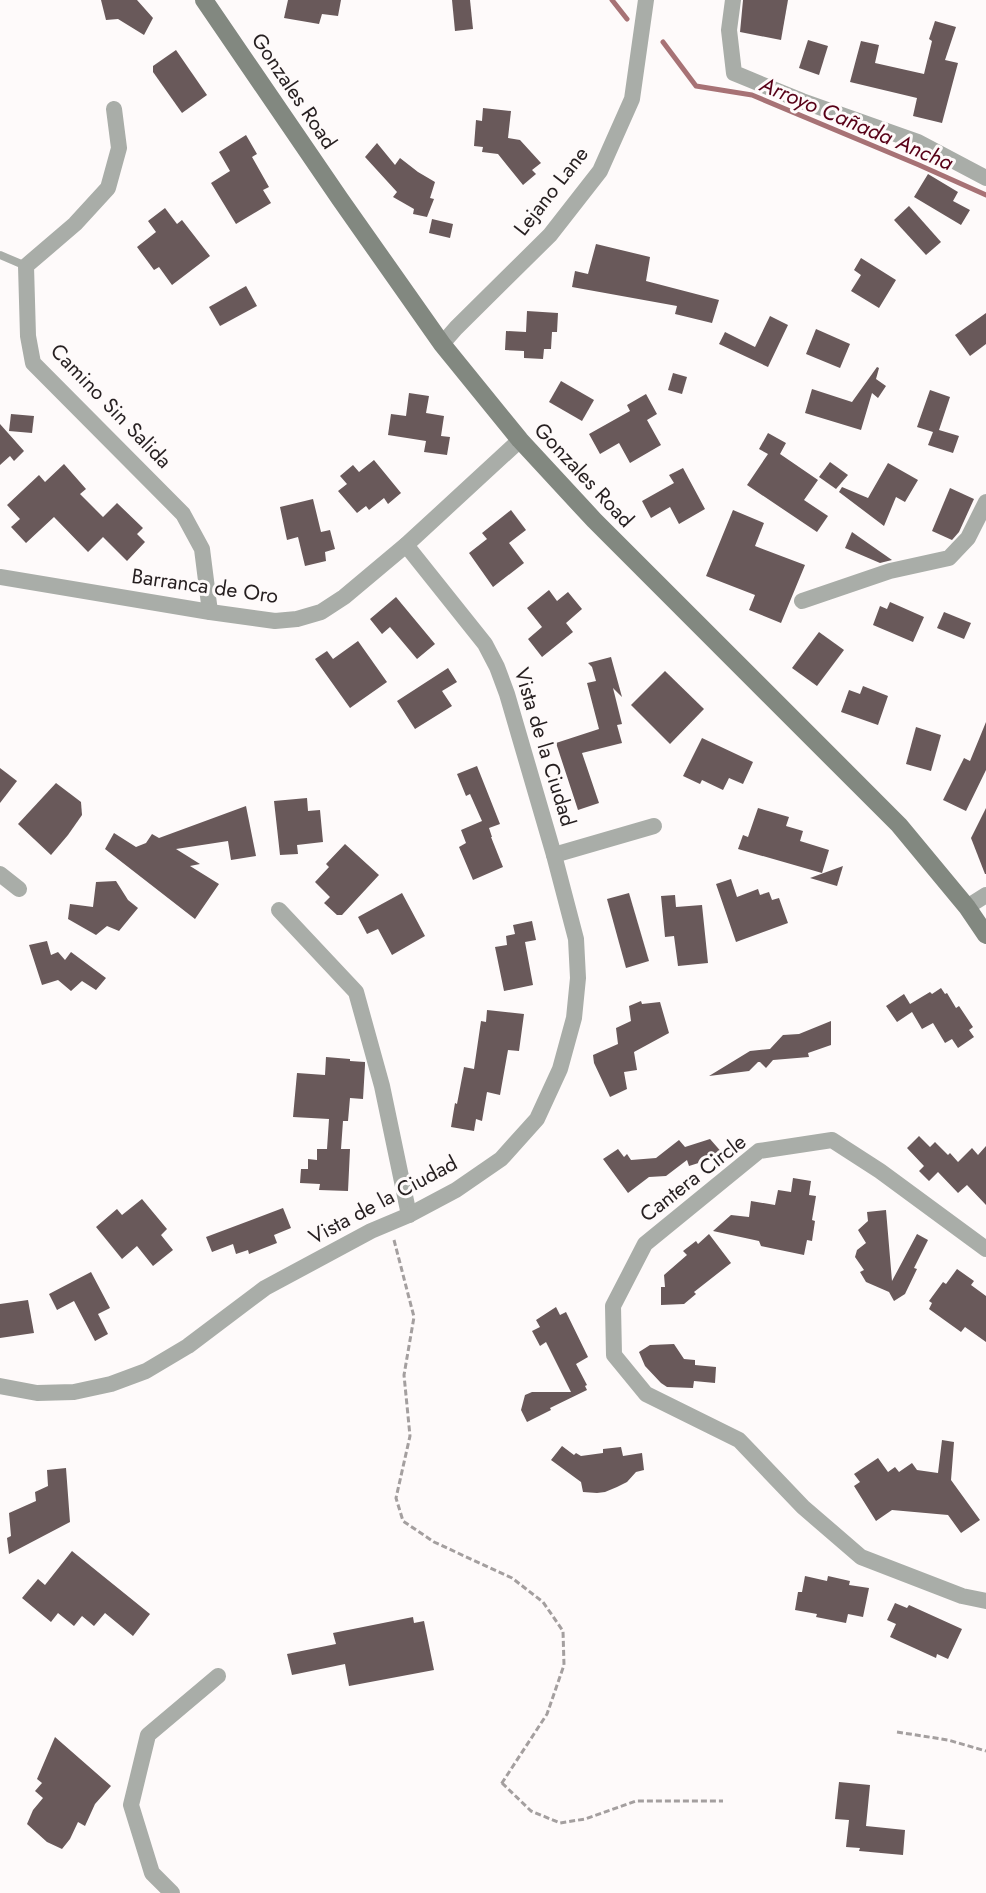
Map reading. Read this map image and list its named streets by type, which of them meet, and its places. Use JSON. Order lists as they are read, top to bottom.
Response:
{
  "streets": {
    "street": [
      "Gonzales Road",
      "Lejano Lane",
      "Camino Sin Salida",
      "Barranca de Oro",
      "Vista de la Ciudad",
      "Cantera Circle"
    ]
  },
  "crossings": [
    ["Gonzales Road", "Lejano Lane"],
    ["Gonzales Road", "Barranca de Oro"],
    ["Camino Sin Salida", "Barranca de Oro"],
    ["Barranca de Oro", "Vista de la Ciudad"]
  ],
  "water": ["Arroyo Cañada Ancha"]
}
